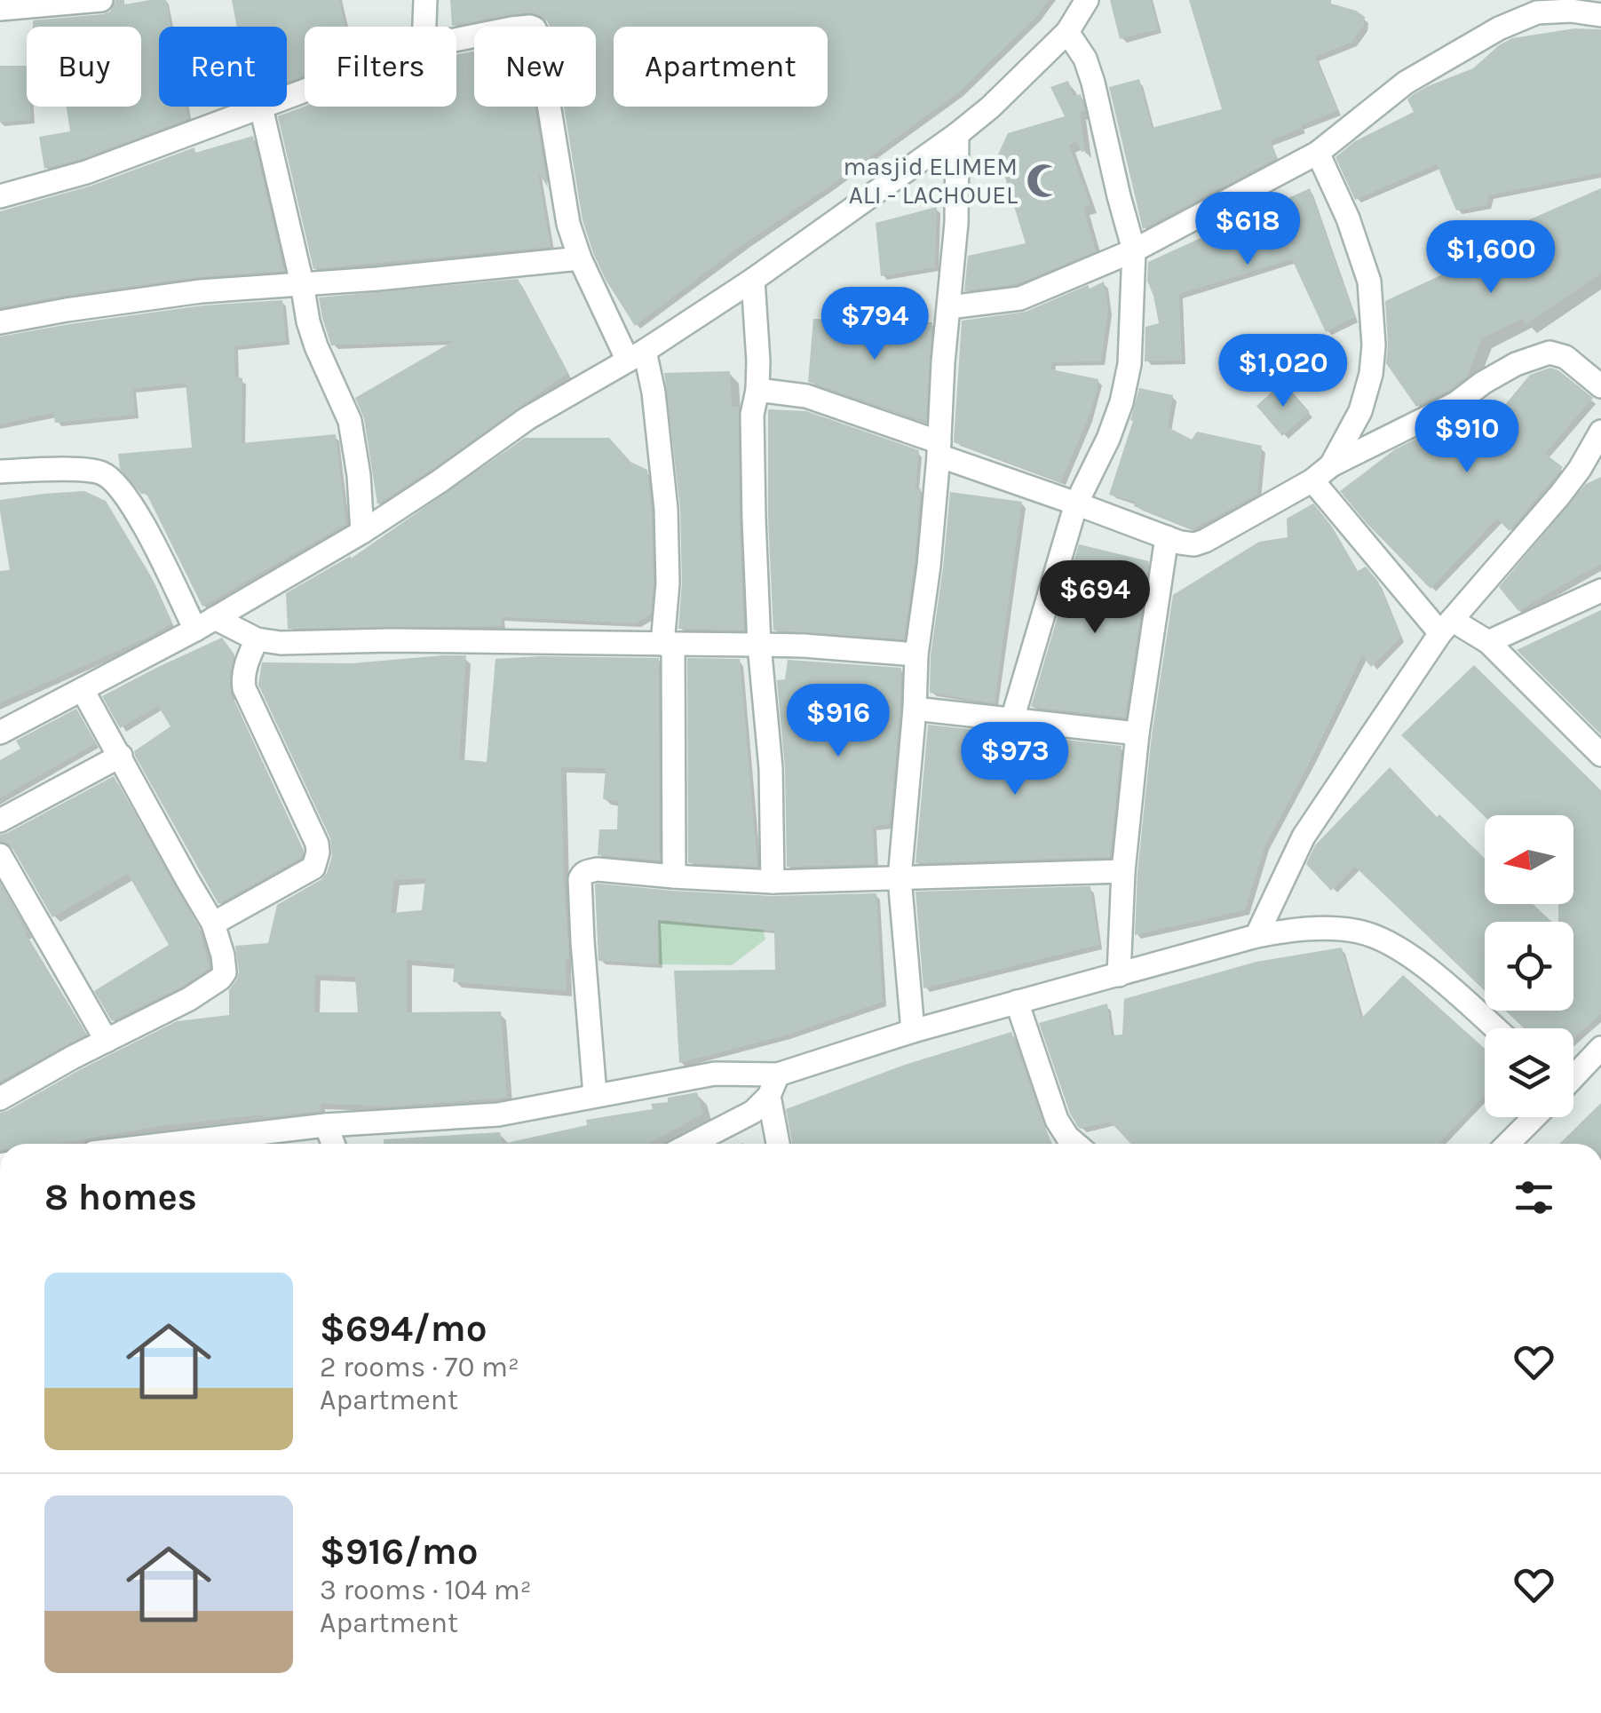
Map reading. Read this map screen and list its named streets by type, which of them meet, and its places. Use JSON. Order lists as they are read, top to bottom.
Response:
{
  "places": {
    "mosque": ["masjid ELIMEM ALI - LACHOUEL"]
  },
  "north": "left",
  "page": {
    "chip": [
      "Buy",
      "Rent",
      "Filters",
      "New",
      "Apartment"
    ],
    "price": [
      "$618",
      "$1,600",
      "$794",
      "$1,020",
      "$910",
      "$694",
      "$916",
      "$973"
    ],
    "heading": "8 homes",
    "list": [
      {
        "name": "$694/mo",
        "note": "2 rooms · 70 m² · Apartment"
      },
      {
        "name": "$916/mo",
        "note": "3 rooms · 104 m² · Apartment"
      }
    ]
  }
}
